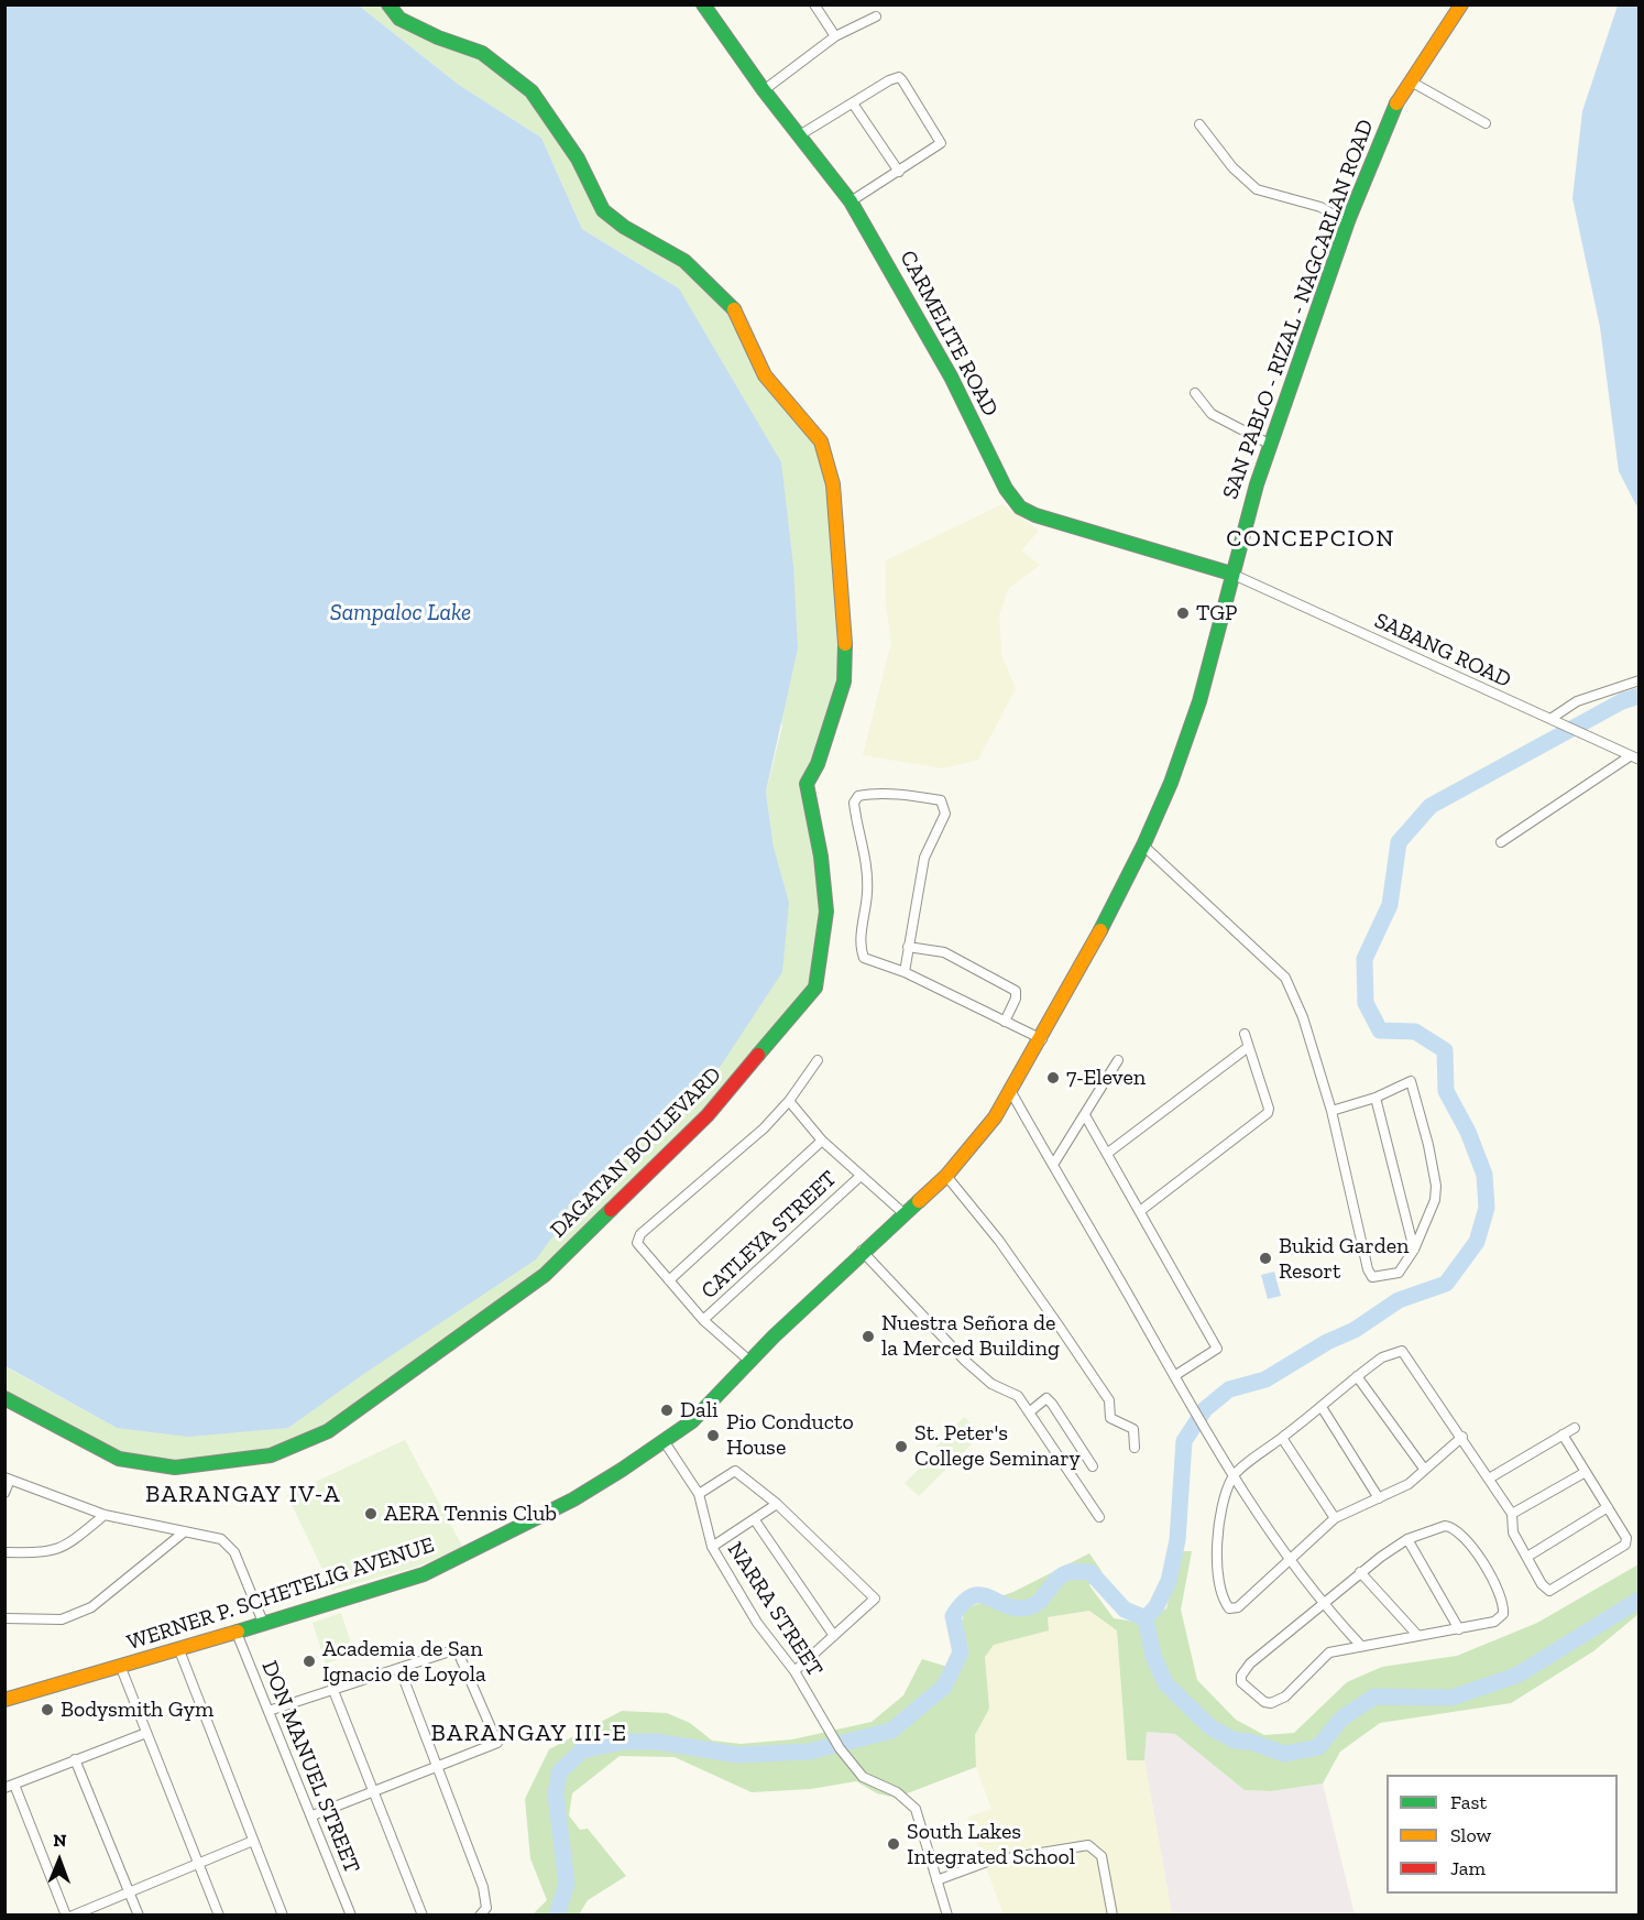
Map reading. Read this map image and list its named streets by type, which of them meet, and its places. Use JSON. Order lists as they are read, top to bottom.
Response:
{
  "streets": {
    "street": [
      "SAN PABLO - RIZAL - NAGCARLAN ROAD",
      "CARMELITE ROAD",
      "SABANG ROAD",
      "DAGATAN BOULEVARD",
      "CATLEYA STREET",
      "WERNER P. SCHETELIG AVENUE",
      "NARRA STREET",
      "DON MANUEL STREET"
    ]
  },
  "crossings": [
    ["SAN PABLO - RIZAL - NAGCARLAN ROAD", "CARMELITE ROAD"],
    ["SAN PABLO - RIZAL - NAGCARLAN ROAD", "SABANG ROAD"],
    ["SAN PABLO - RIZAL - NAGCARLAN ROAD", "WERNER P. SCHETELIG AVENUE"],
    ["CARMELITE ROAD", "SABANG ROAD"],
    ["WERNER P. SCHETELIG AVENUE", "NARRA STREET"],
    ["WERNER P. SCHETELIG AVENUE", "DON MANUEL STREET"]
  ],
  "districts": ["CONCEPCION", "BARANGAY IV-A", "BARANGAY III-E"],
  "water": ["Sampaloc Lake"],
  "places": [
    "TGP",
    "7-Eleven",
    "Bukid Garden Resort",
    "Nuestra Señora de la Merced Building",
    "Dali",
    "Pio Conducto House",
    "St. Peter's College Seminary",
    "AERA Tennis Club",
    "Academia de San Ignacio de Loyola",
    "Bodysmith Gym",
    "South Lakes Integrated School"
  ],
  "legend": ["Fast", "Slow", "Jam"],
  "north": "top"
}
